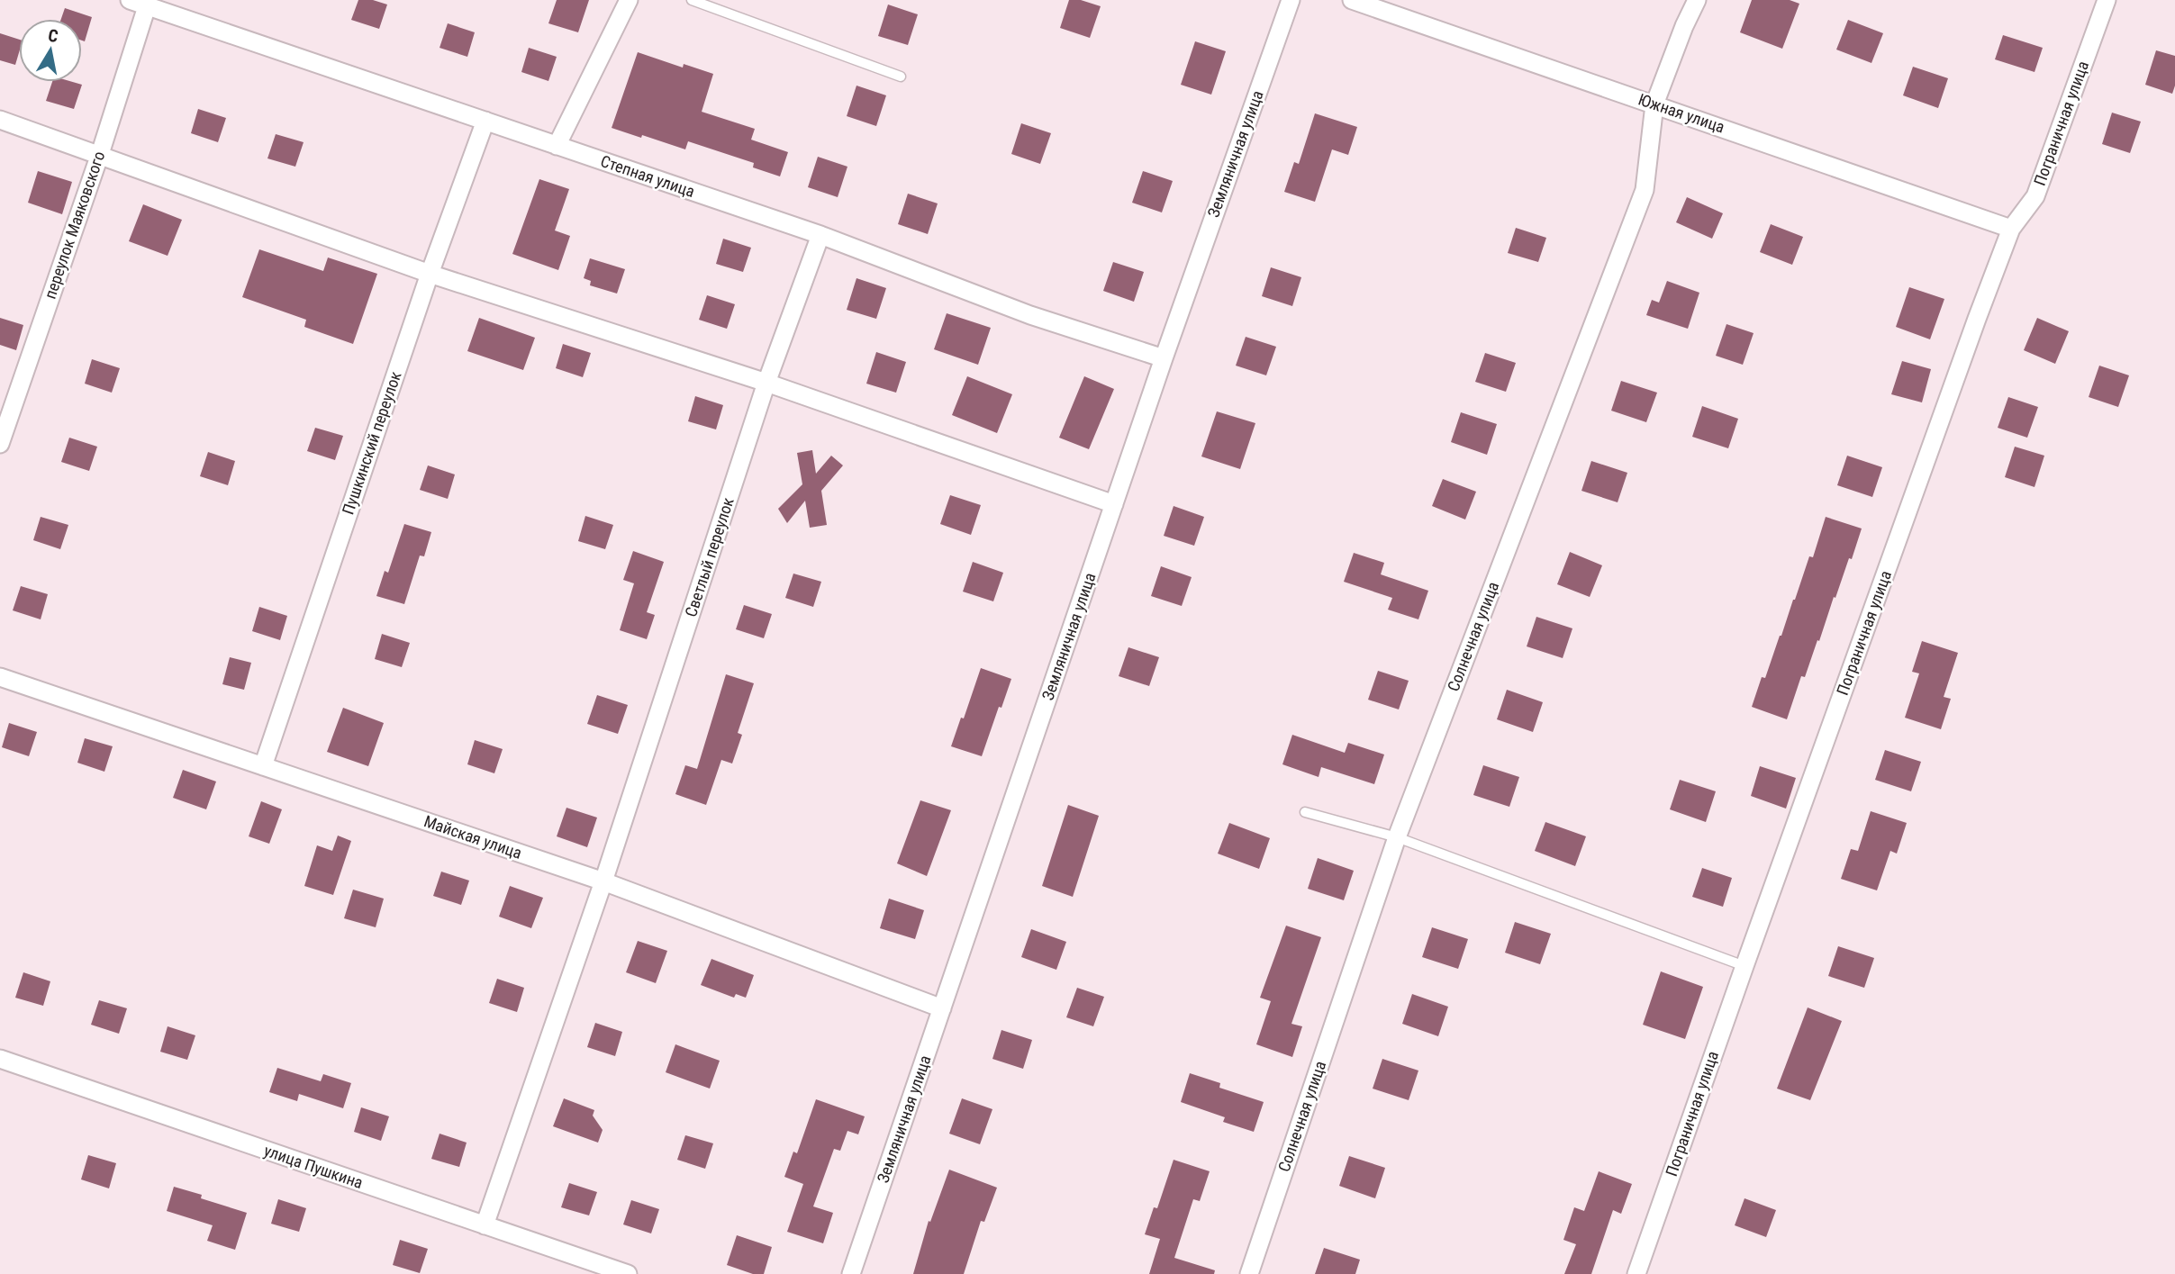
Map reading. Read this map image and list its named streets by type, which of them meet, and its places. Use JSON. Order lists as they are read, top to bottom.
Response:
{
  "streets": {
    "street": [
      "Южная улица",
      "Пограничная улица",
      "Земляничная улица",
      "Степная улица",
      "переулок Маяковского",
      "Пушкинский переулок",
      "Светлый переулок",
      "Солнечная улица",
      "Майская улица",
      "улица Пушкина"
    ]
  },
  "crossings": [
    ["Южная улица", "Пограничная улица"],
    ["Южная улица", "Солнечная улица"],
    ["Земляничная улица", "Степная улица"],
    ["Земляничная улица", "Майская улица"],
    ["Степная улица", "переулок Маяковского"],
    ["Степная улица", "Пушкинский переулок"],
    ["Степная улица", "Светлый переулок"],
    ["Пушкинский переулок", "Майская улица"],
    ["Светлый переулок", "Майская улица"],
    ["Светлый переулок", "улица Пушкина"]
  ],
  "north": "top"
}
